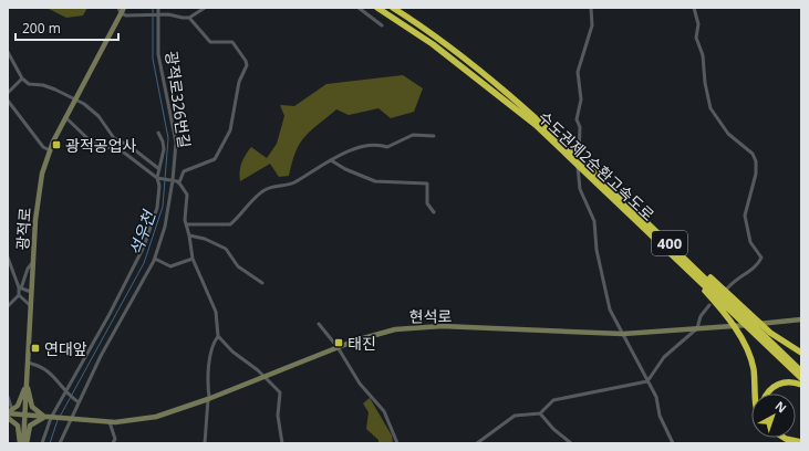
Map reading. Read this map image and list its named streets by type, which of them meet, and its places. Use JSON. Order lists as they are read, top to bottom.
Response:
{
  "streets": {
    "highway": ["수도권제2순환고속도로", "400"],
    "street": ["광적로326번길", "광적로", "현석로"]
  },
  "crossings": [
    ["광적로326번길", "현석로"]
  ],
  "water": ["석우천"],
  "places": {
    "transit": ["광적공업사", "태진", "연대앞"]
  },
  "scale_bar": "200 m",
  "north": "top right"
}
